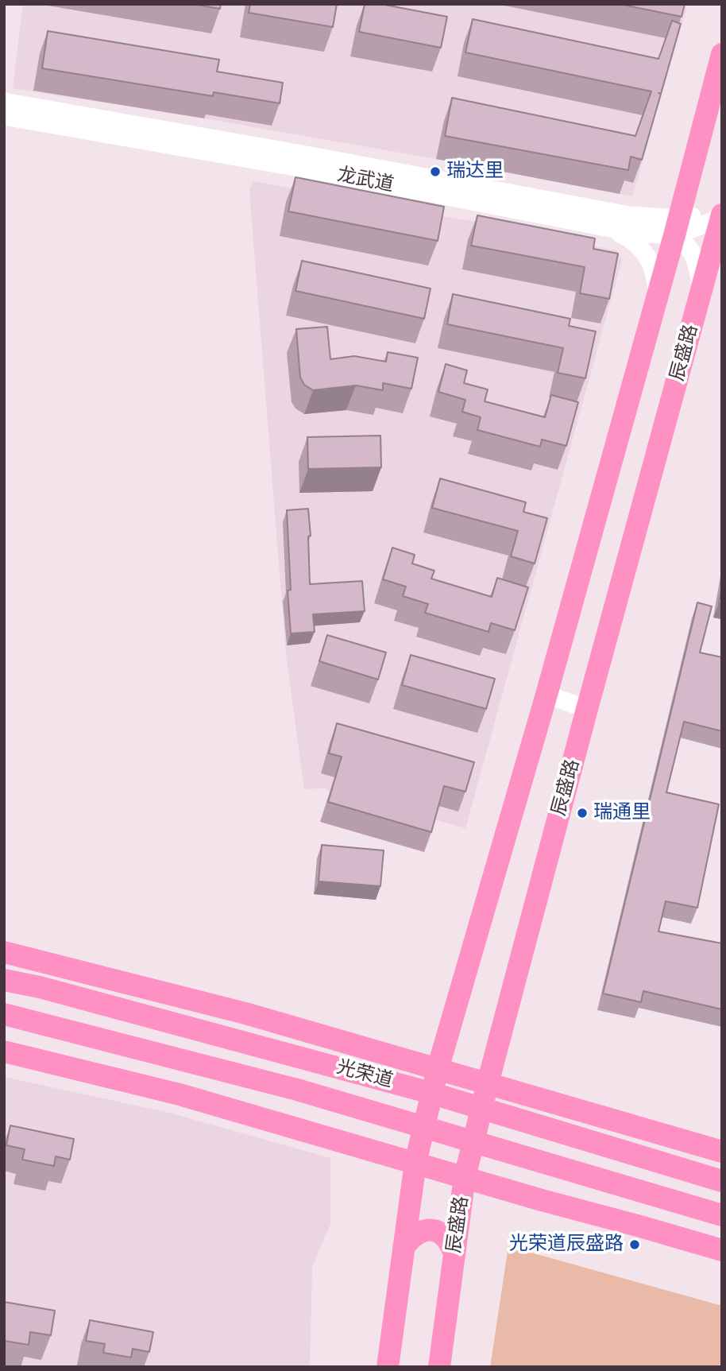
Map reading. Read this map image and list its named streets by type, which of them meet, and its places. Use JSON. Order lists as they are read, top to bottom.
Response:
{
  "streets": {
    "main road": ["辰盛路", "光荣道"],
    "street": ["龙武道"]
  },
  "places": ["瑞达里", "瑞通里", "光荣道辰盛路"]
}
